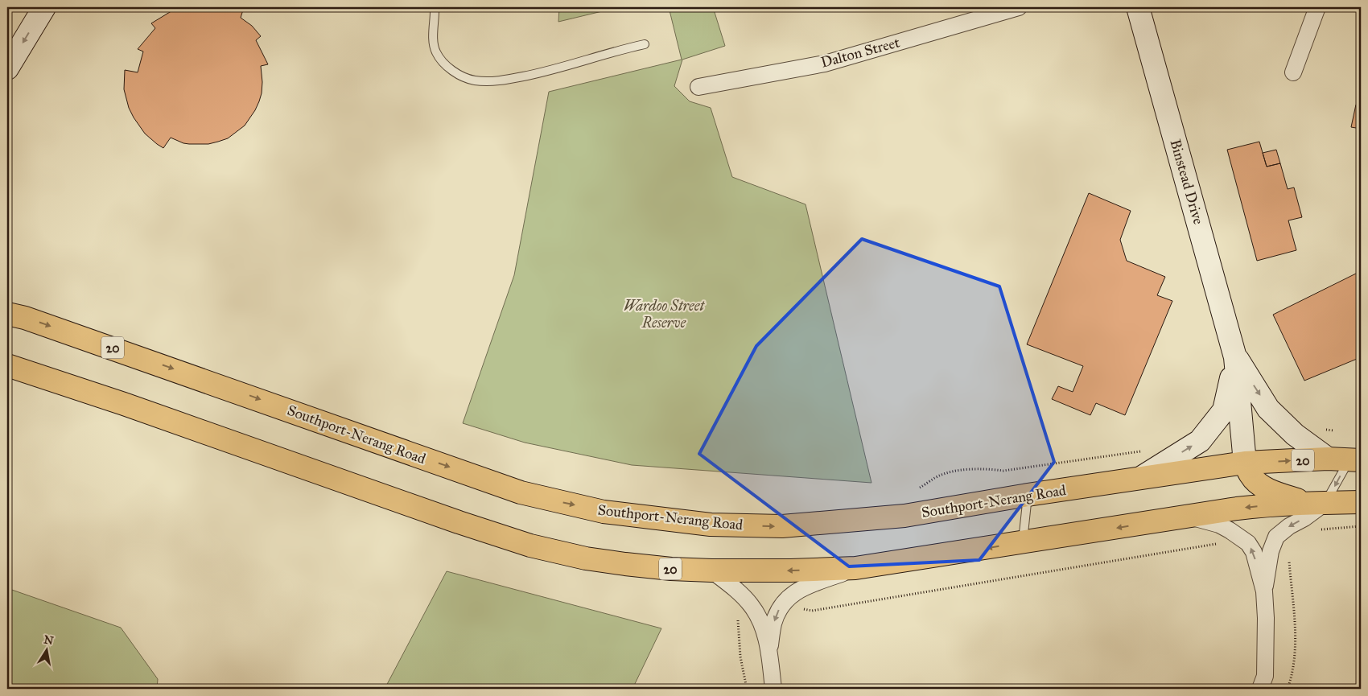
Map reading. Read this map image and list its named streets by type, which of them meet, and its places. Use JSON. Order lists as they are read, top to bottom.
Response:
{
  "streets": {
    "main road": ["20", "Southport-Nerang Road"],
    "street": ["Dalton Street", "Binstead Drive"]
  },
  "crossings": [
    ["Binstead Drive", "Southport-Nerang Road"]
  ],
  "parks": ["Wardoo Street Reserve"],
  "north": "top"
}
